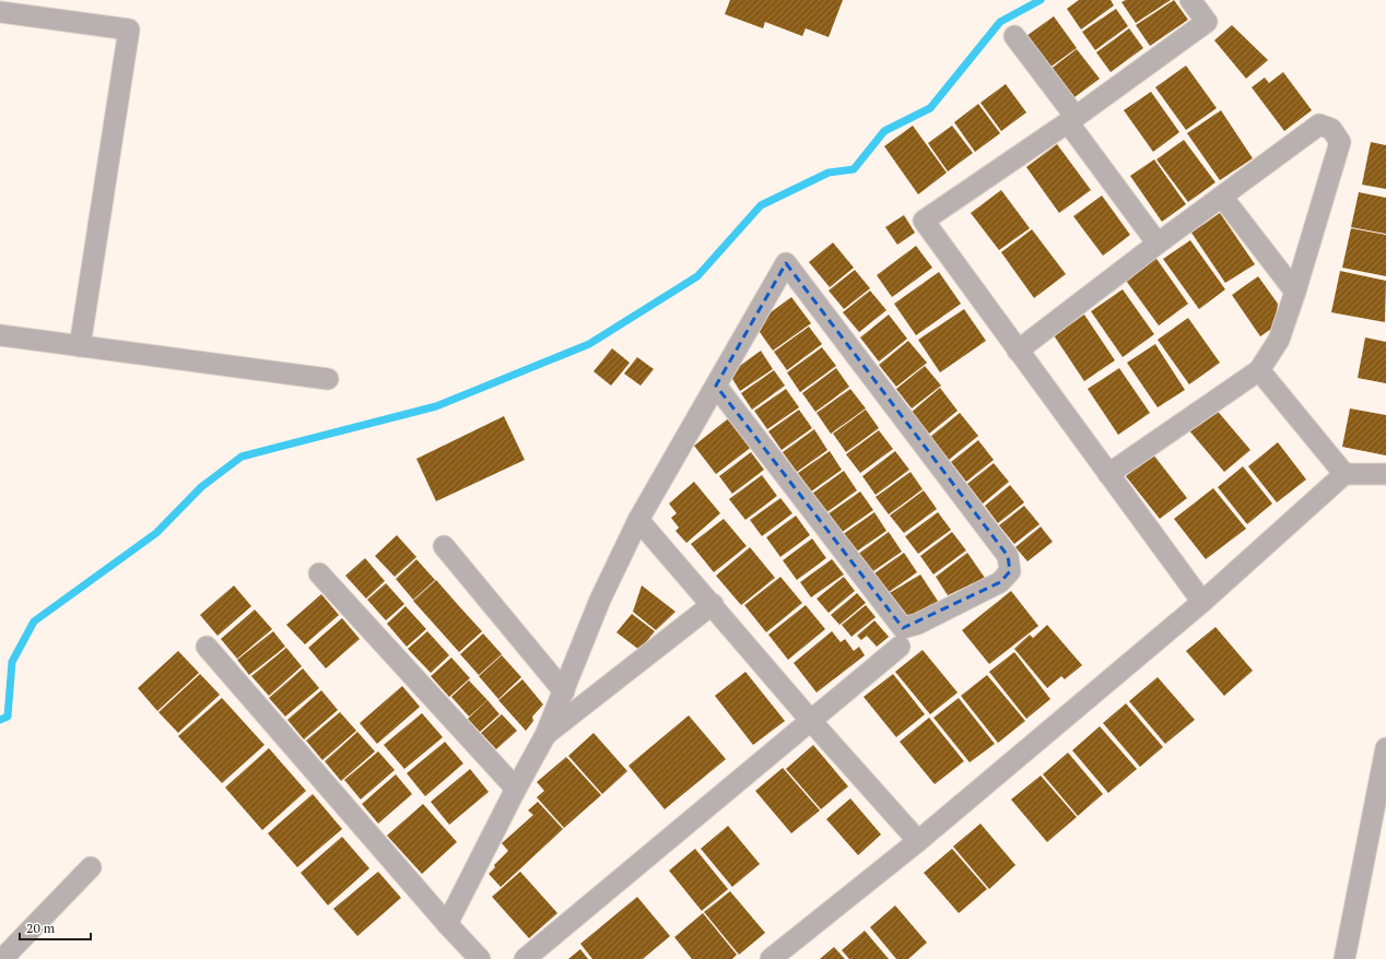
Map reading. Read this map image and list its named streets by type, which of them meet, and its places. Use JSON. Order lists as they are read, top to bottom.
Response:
{
  "scale_bar": "20 m"
}
